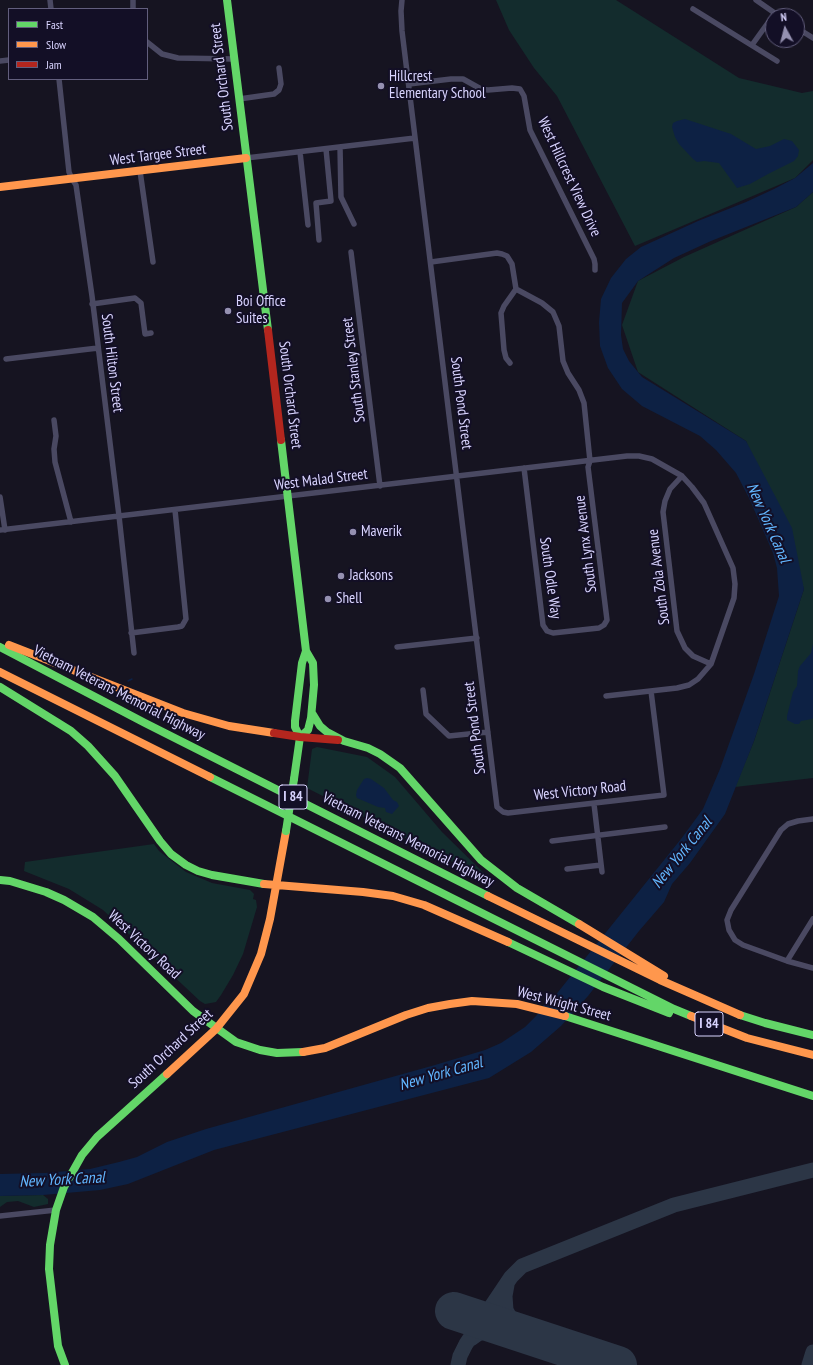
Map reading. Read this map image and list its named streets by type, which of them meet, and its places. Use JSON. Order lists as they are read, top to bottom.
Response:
{
  "streets": {
    "main road": [
      "South Orchard Street",
      "West Targee Street",
      "Vietnam Veterans Memorial Highway",
      "West Victory Road",
      "I 84",
      "West Wright Street"
    ],
    "street": [
      "West Hillcrest View Drive",
      "South Hilton Street",
      "South Stanley Street",
      "South Pond Street",
      "West Malad Street",
      "South Lynx Avenue",
      "South Zola Avenue",
      "South Odle Way"
    ]
  },
  "crossings": [
    ["South Orchard Street", "West Targee Street"],
    ["South Orchard Street", "West Malad Street"],
    ["South Orchard Street", "West Victory Road"],
    ["South Orchard Street", "West Wright Street"],
    ["West Targee Street", "South Hilton Street"],
    ["West Targee Street", "South Pond Street"],
    ["West Hillcrest View Drive", "South Pond Street"],
    ["South Hilton Street", "West Malad Street"],
    ["South Stanley Street", "West Malad Street"],
    ["South Pond Street", "West Malad Street"],
    ["South Pond Street", "West Victory Road"],
    ["West Malad Street", "South Lynx Avenue"],
    ["West Malad Street", "South Zola Avenue"],
    ["West Malad Street", "South Odle Way"],
    ["South Lynx Avenue", "South Odle Way"],
    ["West Victory Road", "West Wright Street"]
  ],
  "water": ["New York Canal"],
  "places": [
    "Hillcrest Elementary School",
    "Boi Office Suites",
    "Maverik",
    "Jacksons",
    "Shell"
  ],
  "legend": ["Fast", "Slow", "Jam"],
  "north": "top"
}
